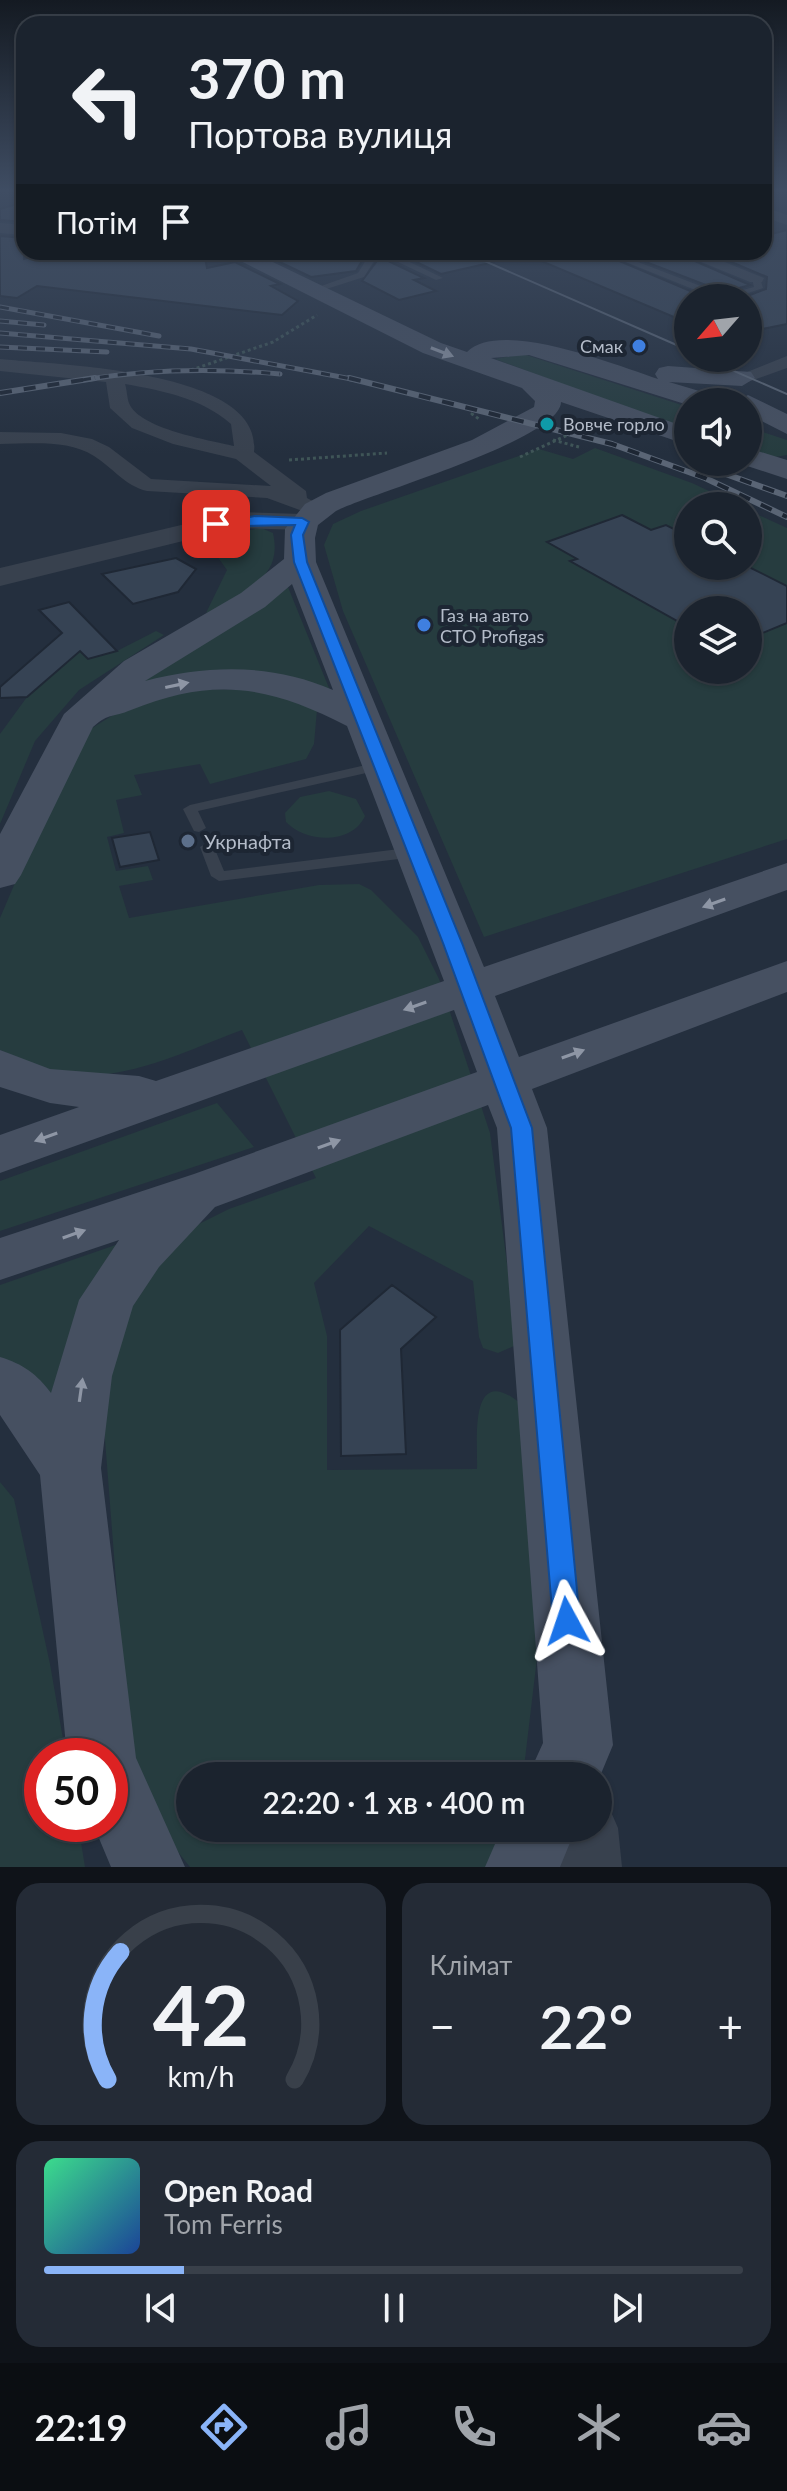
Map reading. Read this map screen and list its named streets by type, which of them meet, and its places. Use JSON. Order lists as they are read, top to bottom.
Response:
{
  "places": [
    "Смак",
    "Вовче горло",
    "Газ на авто СТО Profigas",
    "Укрнафта"
  ],
  "north": "bottom left",
  "page": {
    "turn": ["370 m", "Портова вулиця"],
    "then": "Потім",
    "limit": "50",
    "trip": "22:20 · 1 хв · 400 m",
    "tile": "Клімат",
    "heat": ["−", "22°", "+"],
    "song": ["Open Road", "Tom Ferris"],
    "tabs": "22:19",
    "gauge": ["42", "km/h"]
  }
}
